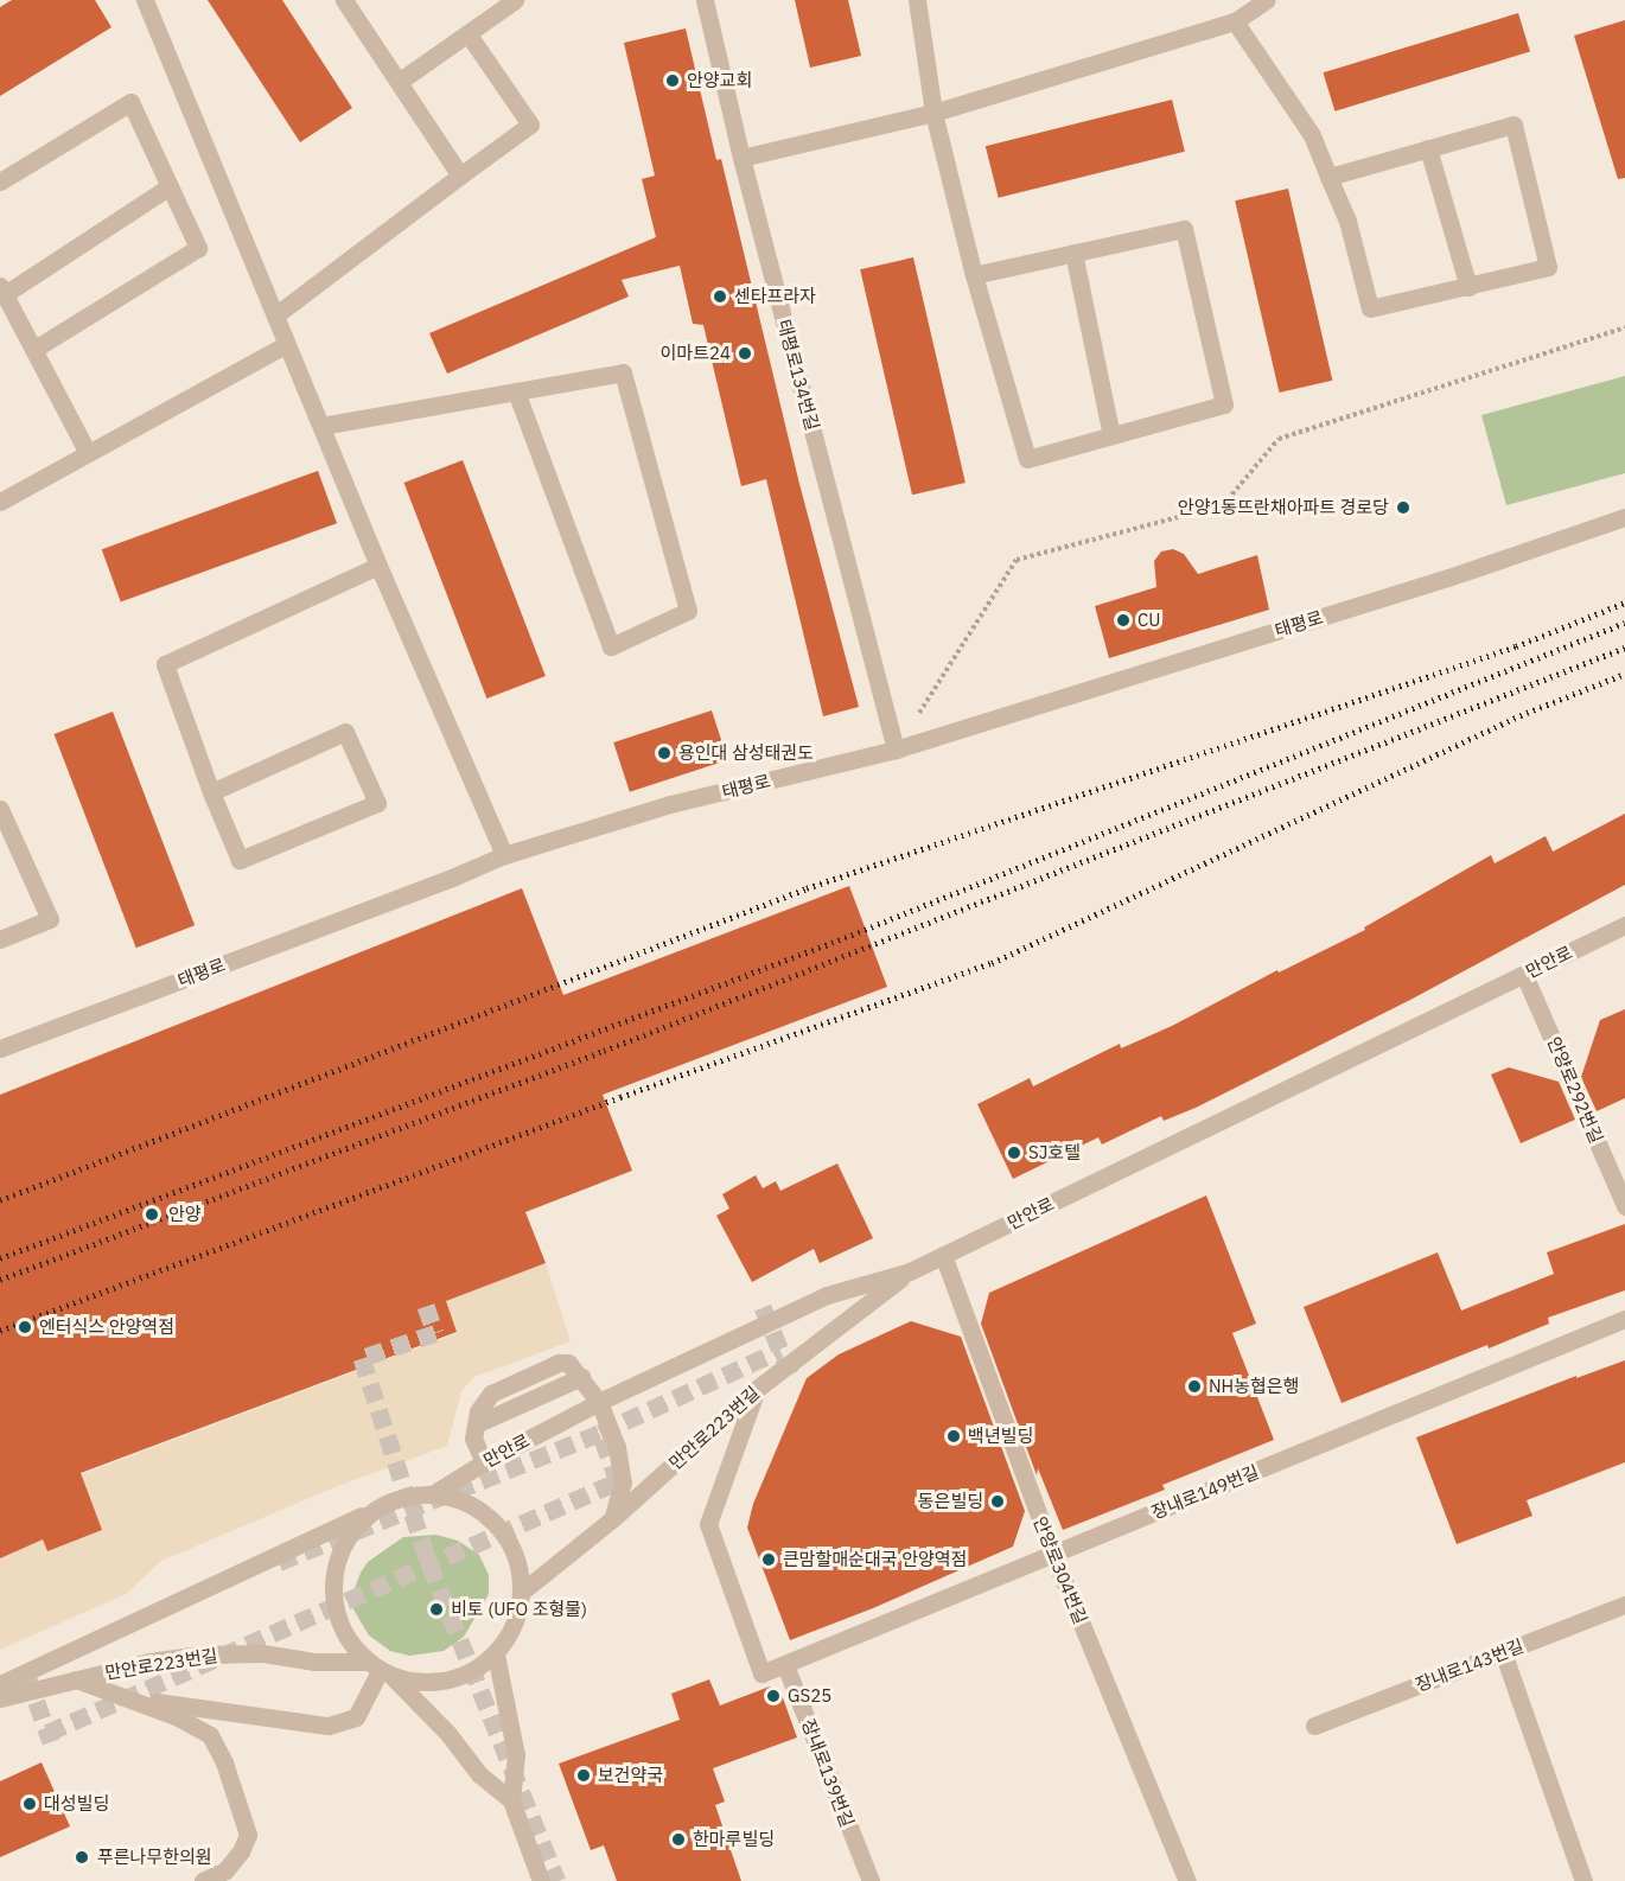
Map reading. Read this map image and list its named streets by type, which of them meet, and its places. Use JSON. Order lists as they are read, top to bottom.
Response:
{
  "streets": {
    "street": [
      "태평로134번길",
      "태평로",
      "만안로",
      "안양로292번길",
      "만안로223번길",
      "장내로149번길",
      "안양로304번길",
      "장내로143번길",
      "장내로139번길"
    ]
  },
  "crossings": [
    ["태평로134번길", "태평로"],
    ["만안로", "안양로292번길"],
    ["만안로", "만안로223번길"],
    ["만안로", "안양로304번길"],
    ["만안로223번길", "장내로149번길"],
    ["장내로149번길", "안양로304번길"],
    ["장내로149번길", "장내로139번길"]
  ],
  "places": [
    "안양교회",
    "센타프라자",
    "이마트24",
    "안양1동뜨란채아파트 경로당",
    "CU",
    "용인대 삼성태권도",
    "SJ호텔",
    "안양",
    "엔터식스 안양역점",
    "NH농협은행",
    "백년빌딩",
    "동은빌딩",
    "큰맘할매순대국 안양역점",
    "비토 (UFO 조형물)",
    "GS25",
    "보건약국",
    "대성빌딩",
    "한마루빌딩",
    "푸른나무한의원"
  ]
}
